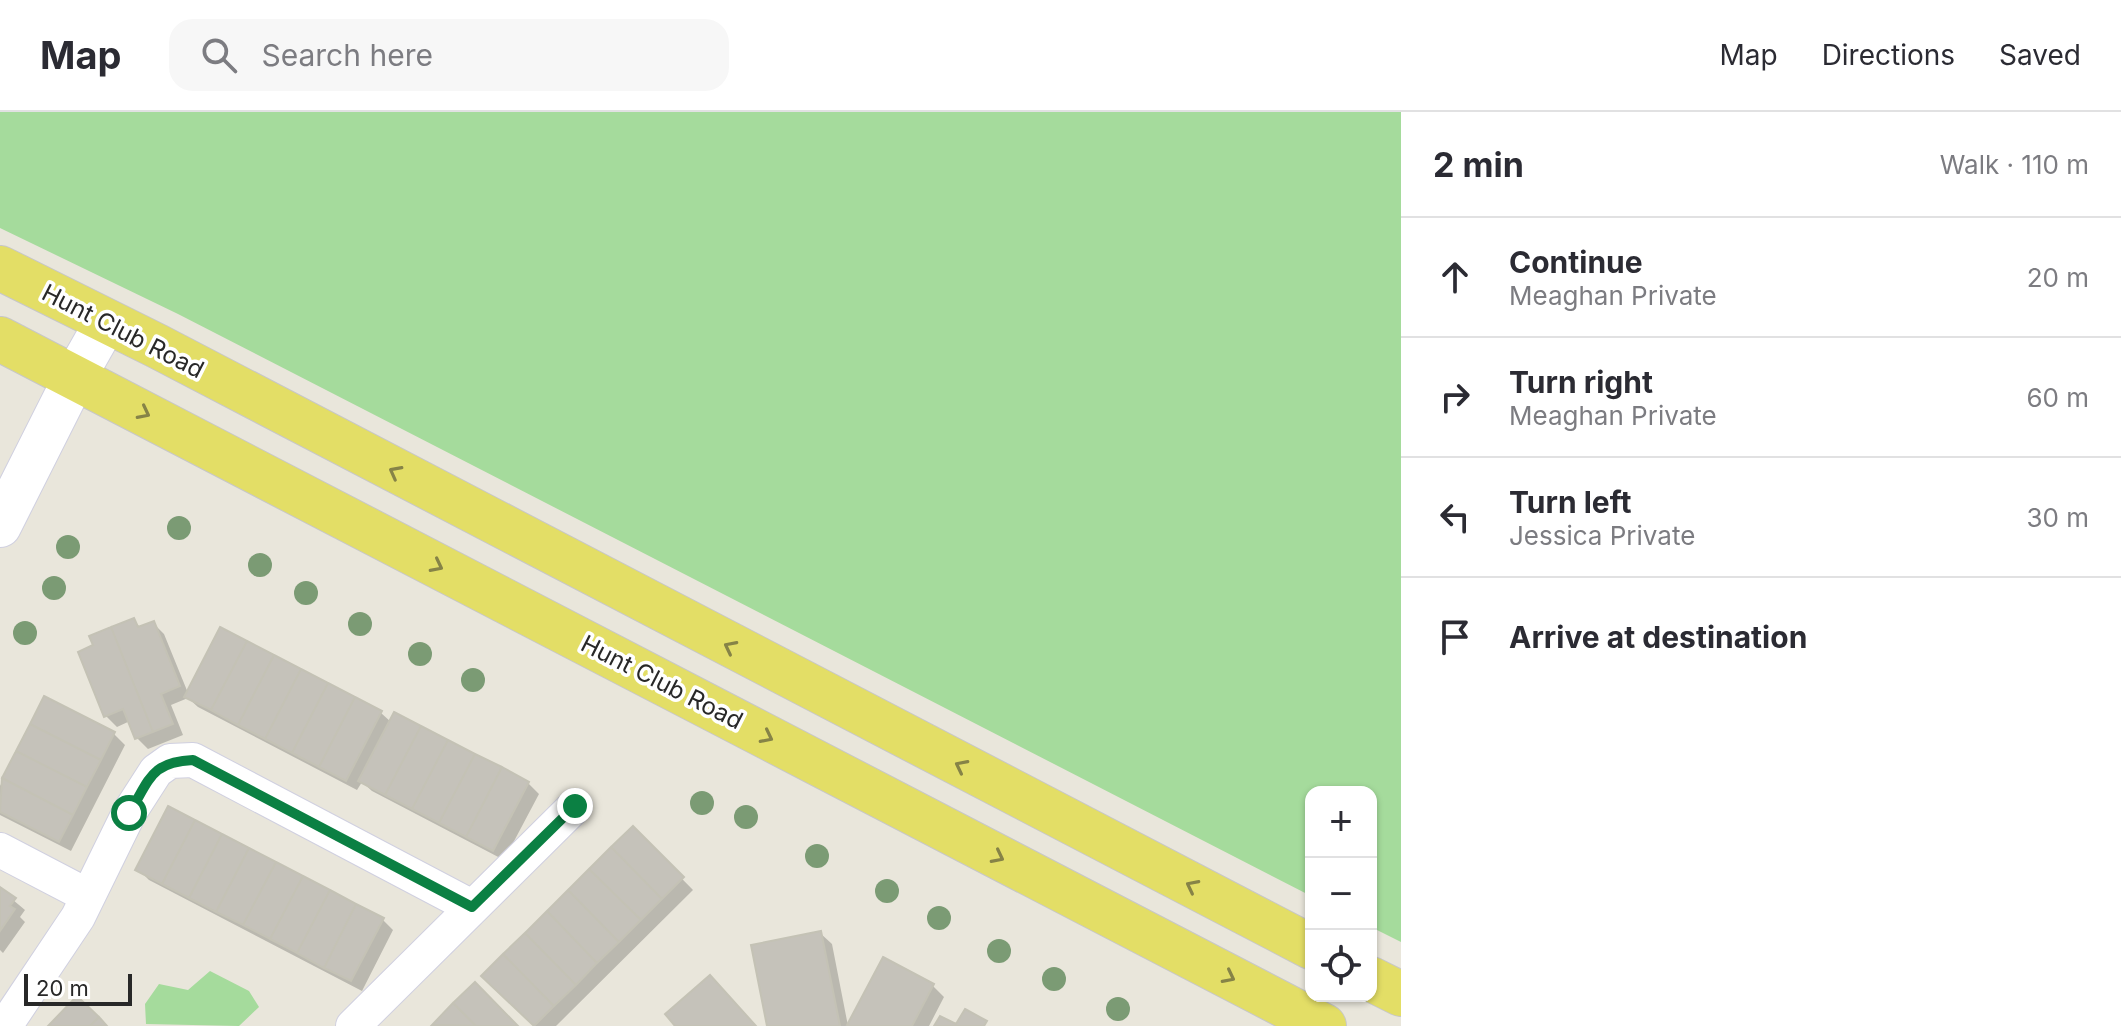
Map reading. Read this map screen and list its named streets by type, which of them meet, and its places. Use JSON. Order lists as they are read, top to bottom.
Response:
{
  "streets": {
    "main road": ["Hunt Club Road"]
  },
  "scale_bar": "20 m",
  "page": {
    "header": "Map",
    "search": "Search here",
    "nav": ["Map", "Directions", "Saved"],
    "heading": ["2 min", "Walk · 110 m"],
    "list": [
      ["Continue", "Meaghan Private", "20 m"],
      ["Turn right", "Meaghan Private", "60 m"],
      ["Turn left", "Jessica Private", "30 m"],
      "Arrive at destination"
    ],
    "map_buttons": ["+", "−"],
    "scale": "20 m"
  }
}
